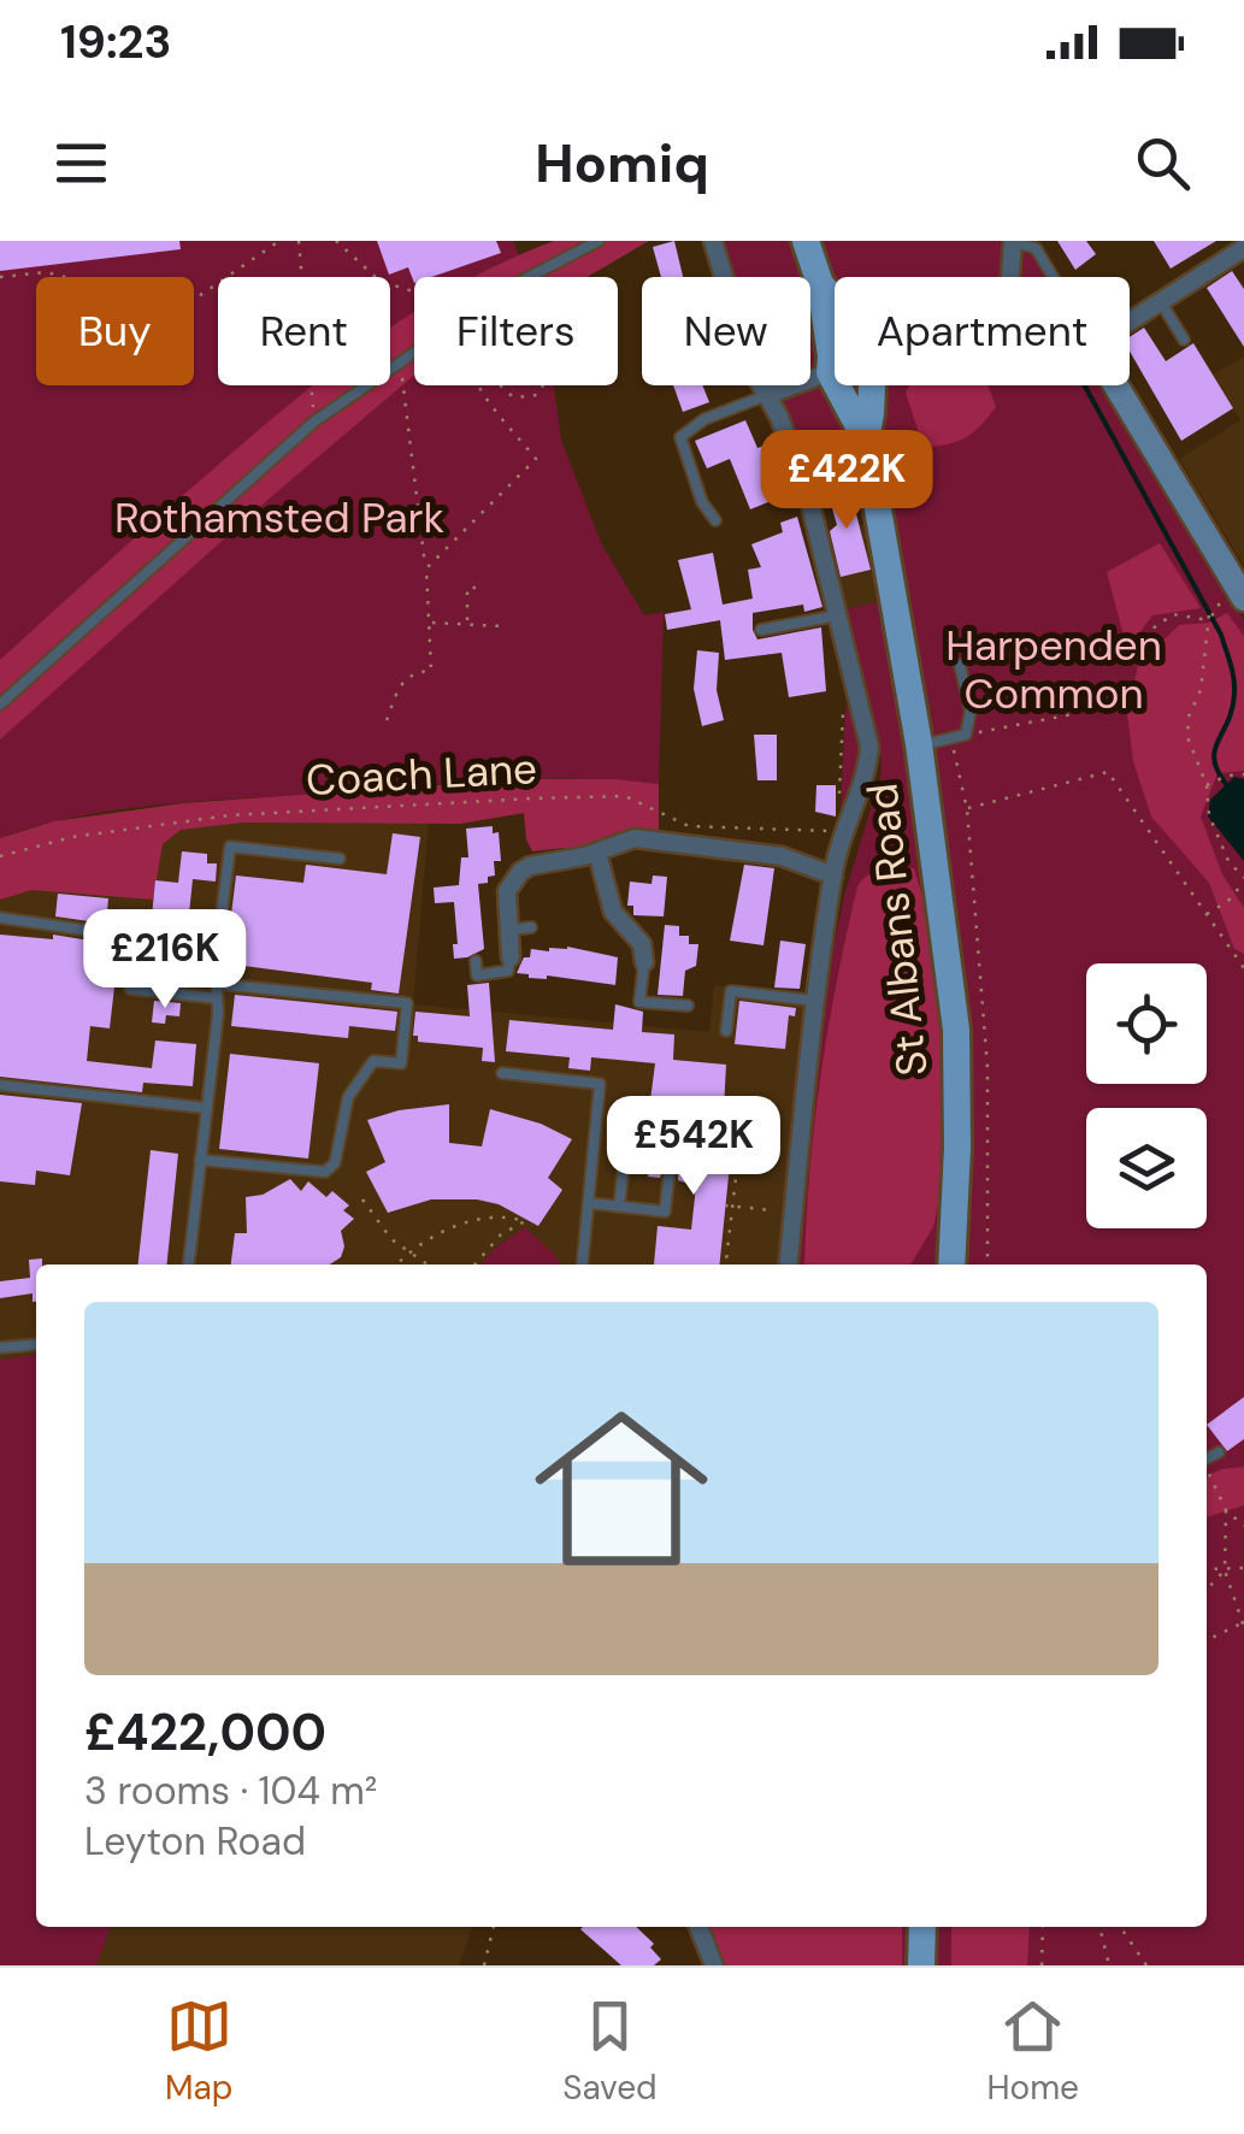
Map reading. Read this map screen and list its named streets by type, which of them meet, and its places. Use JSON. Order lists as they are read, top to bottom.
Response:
{
  "streets": {
    "main road": ["St Albans Road"],
    "path": ["Coach Lane"]
  },
  "parks": ["Rothamsted Park", "Harpenden Common"],
  "page": {
    "status": "19:23",
    "header": "Homiq",
    "chip": [
      "Buy",
      "Rent",
      "Filters",
      "New",
      "Apartment"
    ],
    "price": ["£422K", "£216K", "£542K"],
    "list": [
      {
        "name": "£422,000",
        "note": "3 rooms · 104 m² · Leyton Road"
      }
    ],
    "tabs": ["Map", "Saved", "Home"]
  }
}
